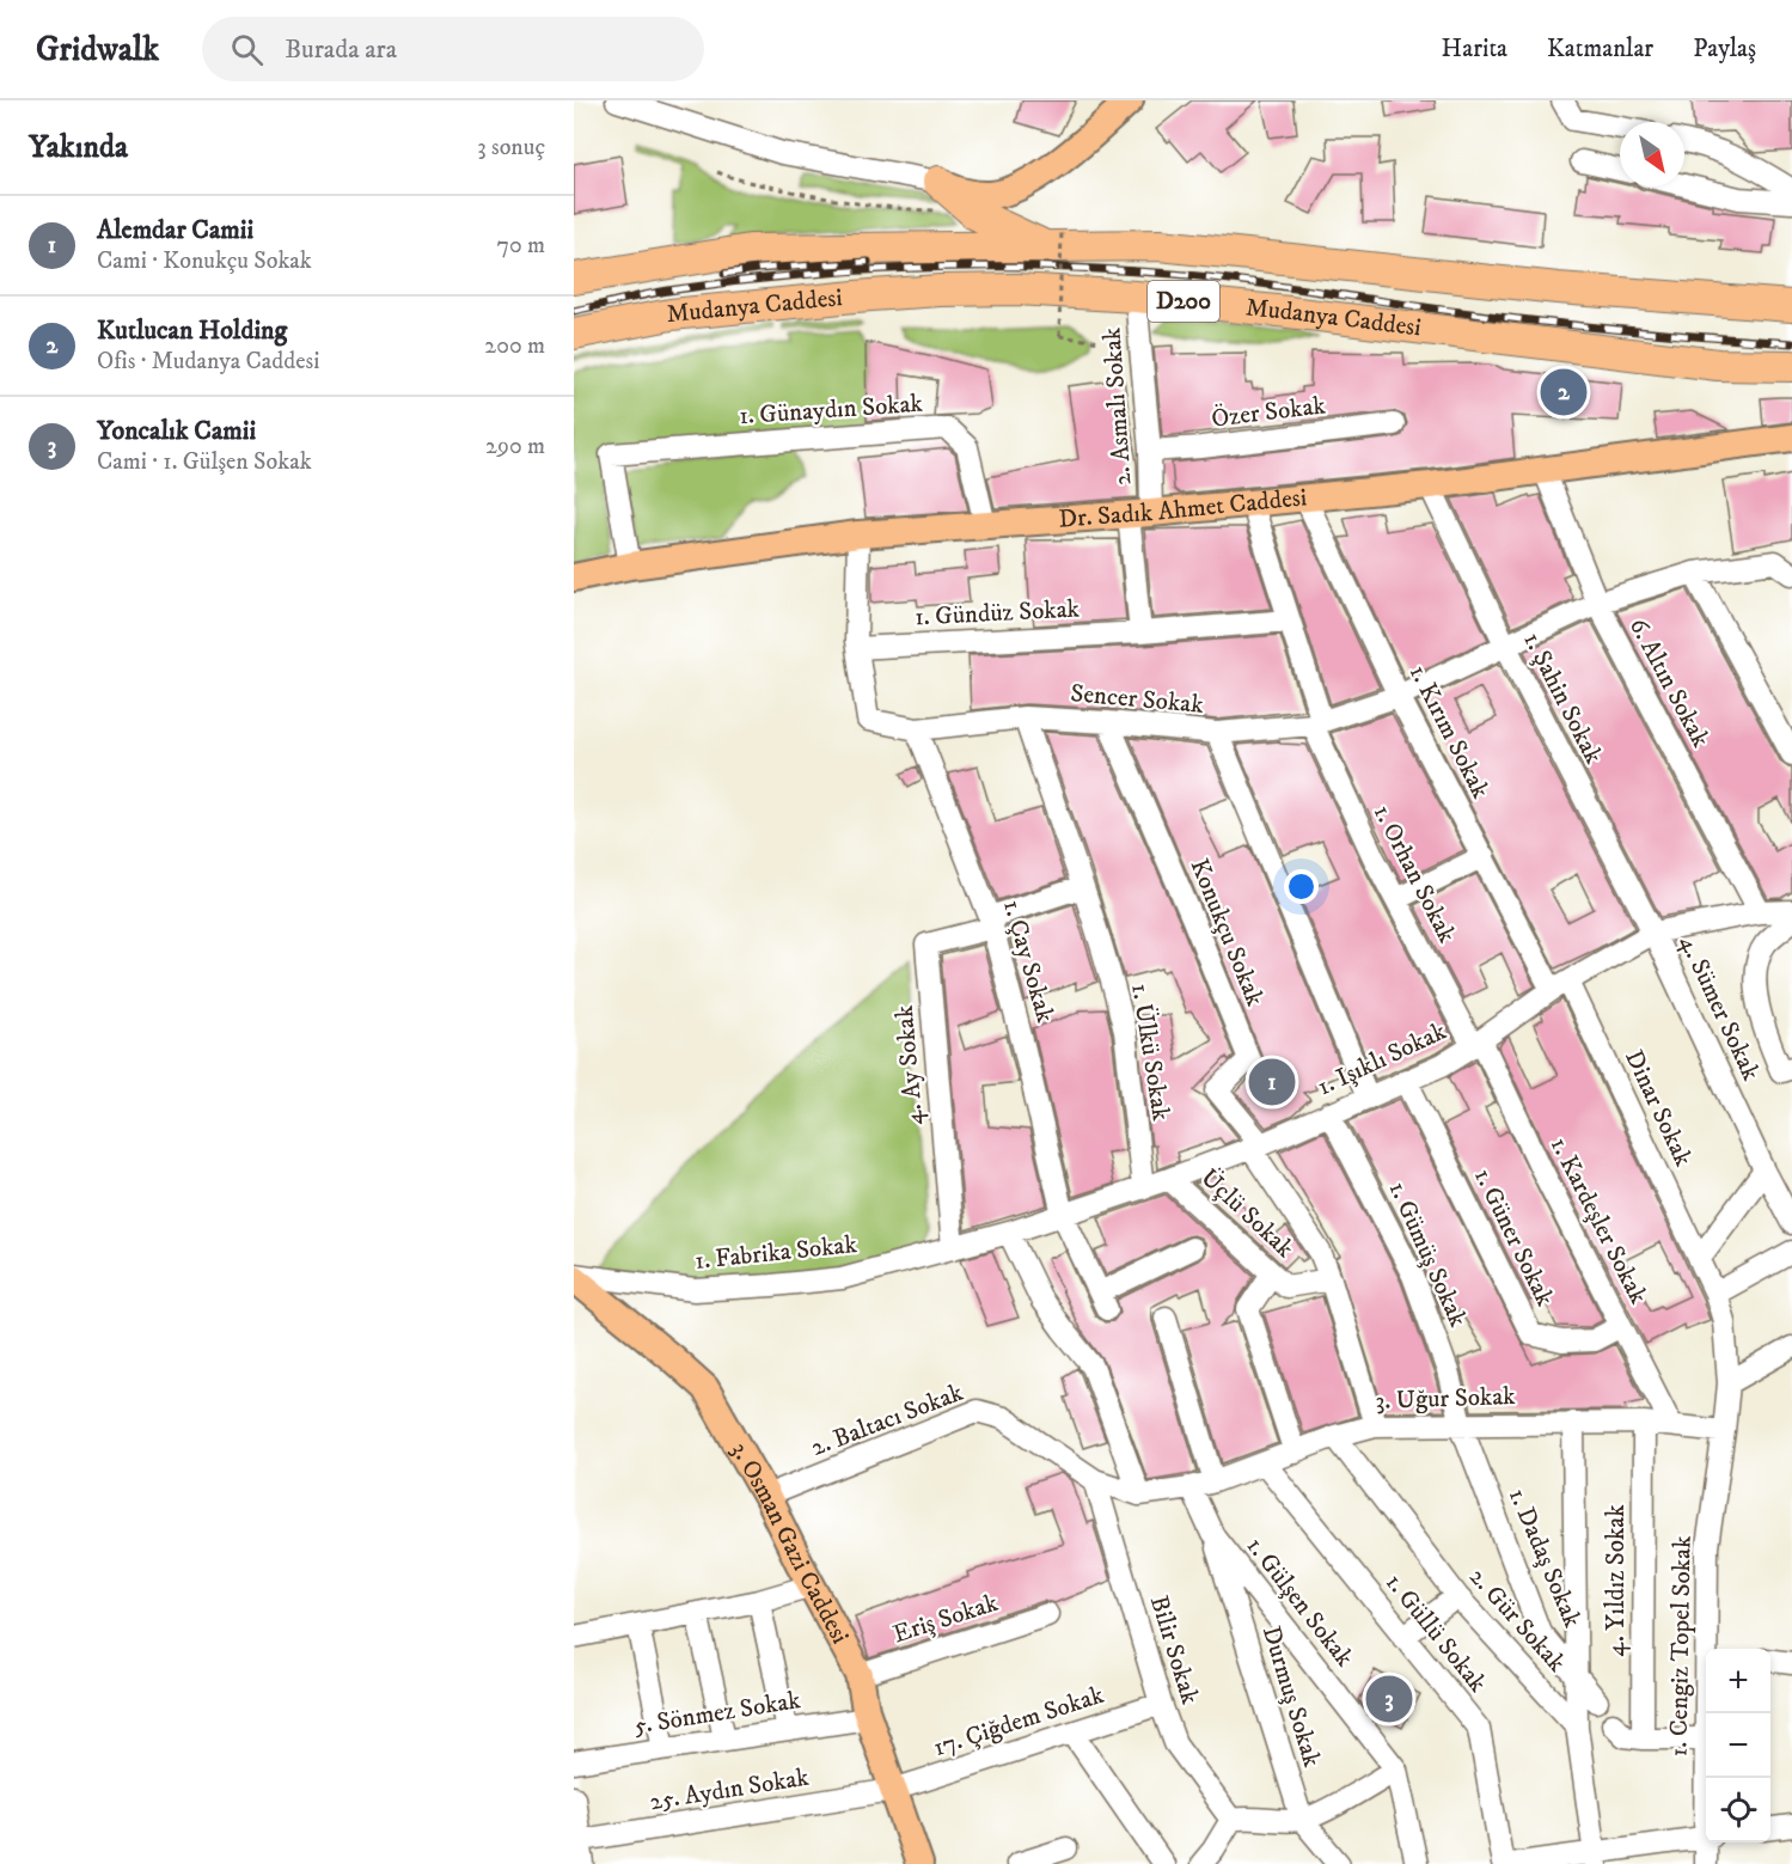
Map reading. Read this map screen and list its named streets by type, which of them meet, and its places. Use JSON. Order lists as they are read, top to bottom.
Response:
{
  "streets": {
    "highway": ["D200", "Mudanya Caddesi"],
    "main road": ["Dr. Sadık Ahmet Caddesi", "3. Osman Gazi Caddesi"],
    "street": [
      "2. Asmalı Sokak",
      "1. Günaydın Sokak",
      "Özer Sokak",
      "1. Gündüz Sokak",
      "6. Altın Sokak",
      "1. Şahin Sokak",
      "Sencer Sokak",
      "1. Kırım Sokak",
      "1. Orhan Sokak",
      "Konukçu Sokak",
      "1. Çay Sokak",
      "4. Sümer Sokak",
      "1. Ülkü Sokak",
      "1. Işıklı Sokak",
      "4. Ay Sokak",
      "Dinar Sokak",
      "Üçlü Sokak",
      "1. Kardeşler Sokak",
      "1. Güner Sokak",
      "1. Fabrika Sokak",
      "1. Gümüş Sokak",
      "3. Uğur Sokak",
      "2. Baltacı Sokak",
      "1. Dadaş Sokak",
      "4. Yıldız Sokak",
      "1. Gülşen Sokak",
      "Eriş Sokak",
      "2. Gür Sokak",
      "1. Güllü Sokak",
      "1. Cengiz Topel Sokak",
      "Bilir Sokak",
      "Durmuş Sokak",
      "5. Sönmez Sokak",
      "17. Çiğdem Sokak",
      "25. Aydın Sokak"
    ]
  },
  "crossings": [
    ["Mudanya Caddesi", "2. Asmalı Sokak"],
    ["2. Asmalı Sokak", "Özer Sokak"],
    ["2. Asmalı Sokak", "Dr. Sadık Ahmet Caddesi"],
    ["1. Günaydın Sokak", "Dr. Sadık Ahmet Caddesi"],
    ["Dr. Sadık Ahmet Caddesi", "6. Altın Sokak"],
    ["Dr. Sadık Ahmet Caddesi", "1. Şahin Sokak"],
    ["Dr. Sadık Ahmet Caddesi", "1. Kırım Sokak"],
    ["Dr. Sadık Ahmet Caddesi", "1. Orhan Sokak"],
    ["1. Gündüz Sokak", "Sencer Sokak"],
    ["1. Gündüz Sokak", "1. Orhan Sokak"],
    ["6. Altın Sokak", "Sencer Sokak"],
    ["6. Altın Sokak", "1. Işıklı Sokak"],
    ["1. Şahin Sokak", "Sencer Sokak"],
    ["1. Şahin Sokak", "4. Sümer Sokak"],
    ["1. Şahin Sokak", "1. Işıklı Sokak"],
    ["Sencer Sokak", "1. Kırım Sokak"],
    ["Sencer Sokak", "1. Orhan Sokak"],
    ["Sencer Sokak", "Konukçu Sokak"],
    ["Sencer Sokak", "1. Çay Sokak"],
    ["Sencer Sokak", "1. Ülkü Sokak"],
    ["1. Kırım Sokak", "1. Işıklı Sokak"],
    ["1. Kırım Sokak", "Dinar Sokak"],
    ["1. Orhan Sokak", "1. Işıklı Sokak"],
    ["1. Orhan Sokak", "1. Kardeşler Sokak"],
    ["Konukçu Sokak", "1. Işıklı Sokak"],
    ["1. Çay Sokak", "1. Işıklı Sokak"],
    ["1. Çay Sokak", "4. Ay Sokak"],
    ["1. Çay Sokak", "1. Fabrika Sokak"],
    ["4. Sümer Sokak", "1. Işıklı Sokak"],
    ["1. Ülkü Sokak", "1. Işıklı Sokak"],
    ["1. Işıklı Sokak", "Dinar Sokak"],
    ["1. Işıklı Sokak", "Üçlü Sokak"],
    ["1. Işıklı Sokak", "1. Kardeşler Sokak"],
    ["1. Işıklı Sokak", "1. Güner Sokak"],
    ["1. Işıklı Sokak", "1. Fabrika Sokak"],
    ["1. Işıklı Sokak", "1. Gümüş Sokak"],
    ["4. Ay Sokak", "1. Fabrika Sokak"],
    ["Dinar Sokak", "3. Uğur Sokak"],
    ["Dinar Sokak", "1. Cengiz Topel Sokak"],
    ["1. Kardeşler Sokak", "1. Güner Sokak"],
    ["1. Kardeşler Sokak", "3. Uğur Sokak"],
    ["1. Fabrika Sokak", "3. Osman Gazi Caddesi"],
    ["1. Gümüş Sokak", "3. Uğur Sokak"],
    ["1. Gümüş Sokak", "1. Dadaş Sokak"],
    ["3. Uğur Sokak", "2. Baltacı Sokak"],
    ["3. Uğur Sokak", "1. Dadaş Sokak"],
    ["3. Uğur Sokak", "4. Yıldız Sokak"],
    ["3. Uğur Sokak", "1. Gülşen Sokak"],
    ["3. Uğur Sokak", "2. Gür Sokak"],
    ["3. Uğur Sokak", "1. Güllü Sokak"],
    ["3. Uğur Sokak", "1. Cengiz Topel Sokak"],
    ["3. Uğur Sokak", "Bilir Sokak"],
    ["2. Baltacı Sokak", "3. Osman Gazi Caddesi"],
    ["2. Baltacı Sokak", "Bilir Sokak"],
    ["3. Osman Gazi Caddesi", "Eriş Sokak"],
    ["3. Osman Gazi Caddesi", "5. Sönmez Sokak"],
    ["3. Osman Gazi Caddesi", "17. Çiğdem Sokak"],
    ["3. Osman Gazi Caddesi", "25. Aydın Sokak"],
    ["1. Gülşen Sokak", "Durmuş Sokak"],
    ["Bilir Sokak", "17. Çiğdem Sokak"],
    ["17. Çiğdem Sokak", "25. Aydın Sokak"]
  ],
  "north": "bottom right",
  "page": {
    "header": "Gridwalk",
    "search": "Burada ara",
    "nav": ["Harita", "Katmanlar", "Paylaş"],
    "heading": ["Yakında", "3 sonuç"],
    "list": [
      {
        "mark": "1",
        "name": "Alemdar Camii",
        "note": "Cami · Konukçu Sokak",
        "value": "70 m"
      },
      {
        "mark": "2",
        "name": "Kutlucan Holding",
        "note": "Ofis · Mudanya Caddesi",
        "value": "200 m"
      },
      {
        "mark": "3",
        "name": "Yoncalık Camii",
        "note": "Cami · 1. Gülşen Sokak",
        "value": "290 m"
      }
    ],
    "pins": ["2", "1", "3"],
    "map_buttons": ["+", "−"]
  }
}
